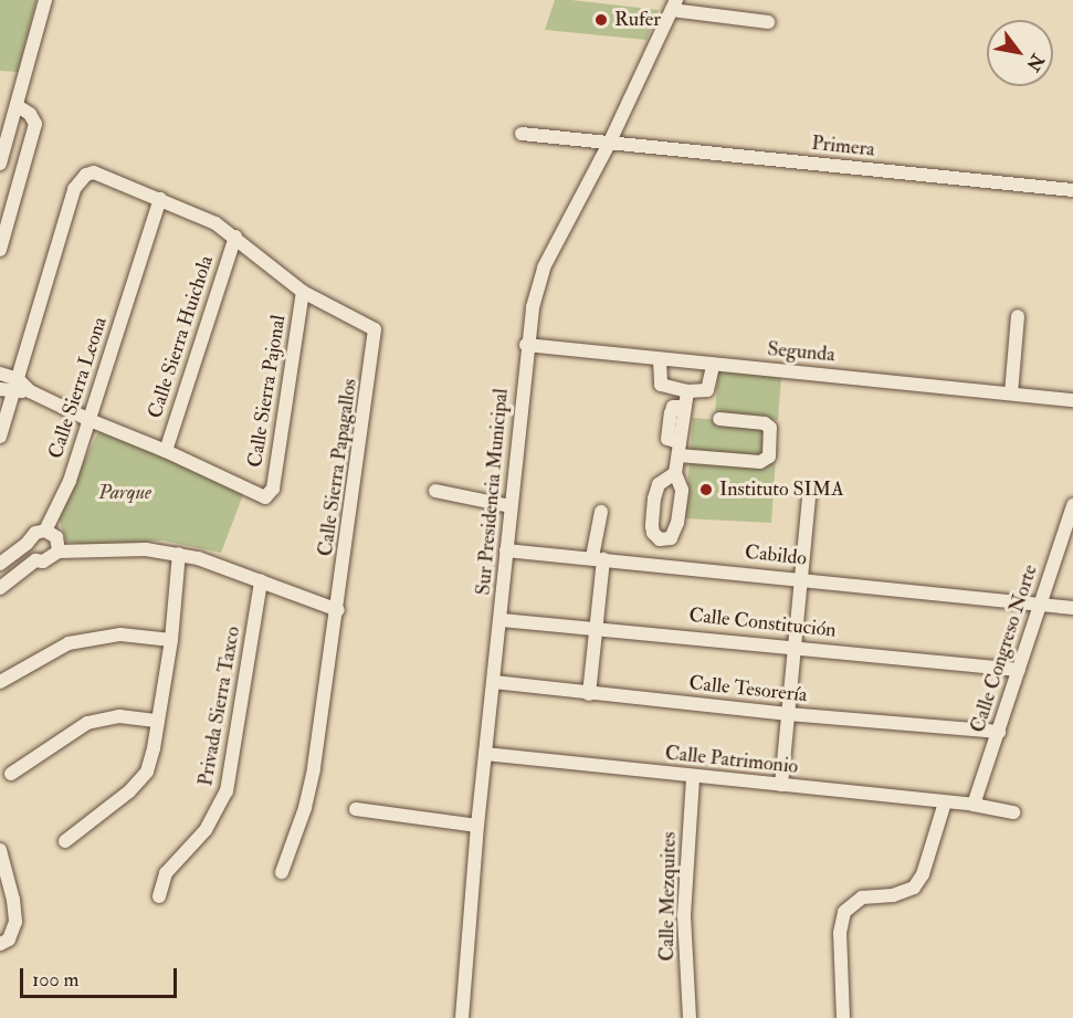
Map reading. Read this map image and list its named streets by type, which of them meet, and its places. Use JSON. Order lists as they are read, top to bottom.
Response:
{
  "streets": {
    "street": [
      "Primera",
      "Calle Sierra Huichola",
      "Segunda",
      "Calle Sierra Leona",
      "Calle Sierra Pajonal",
      "Calle Sierra Papagallos",
      "Sur Presidencia Municipal",
      "Cabildo",
      "Calle Constitución",
      "Calle Congreso Norte",
      "Calle Tesorería",
      "Privada Sierra Taxco",
      "Calle Patrimonio",
      "Calle Mezquites"
    ]
  },
  "crossings": [
    ["Primera", "Sur Presidencia Municipal"],
    ["Calle Sierra Huichola", "Calle Sierra Pajonal"],
    ["Segunda", "Sur Presidencia Municipal"],
    ["Calle Sierra Pajonal", "Calle Sierra Papagallos"],
    ["Sur Presidencia Municipal", "Cabildo"],
    ["Sur Presidencia Municipal", "Calle Constitución"],
    ["Sur Presidencia Municipal", "Calle Tesorería"],
    ["Sur Presidencia Municipal", "Calle Patrimonio"],
    ["Cabildo", "Calle Congreso Norte"],
    ["Calle Constitución", "Calle Congreso Norte"],
    ["Calle Congreso Norte", "Calle Tesorería"],
    ["Calle Congreso Norte", "Calle Patrimonio"],
    ["Calle Patrimonio", "Calle Mezquites"]
  ],
  "parks": ["Parque"],
  "places": ["Rufer", "Instituto SIMA"],
  "scale_bar": "100 m",
  "north": "bottom right"
}
